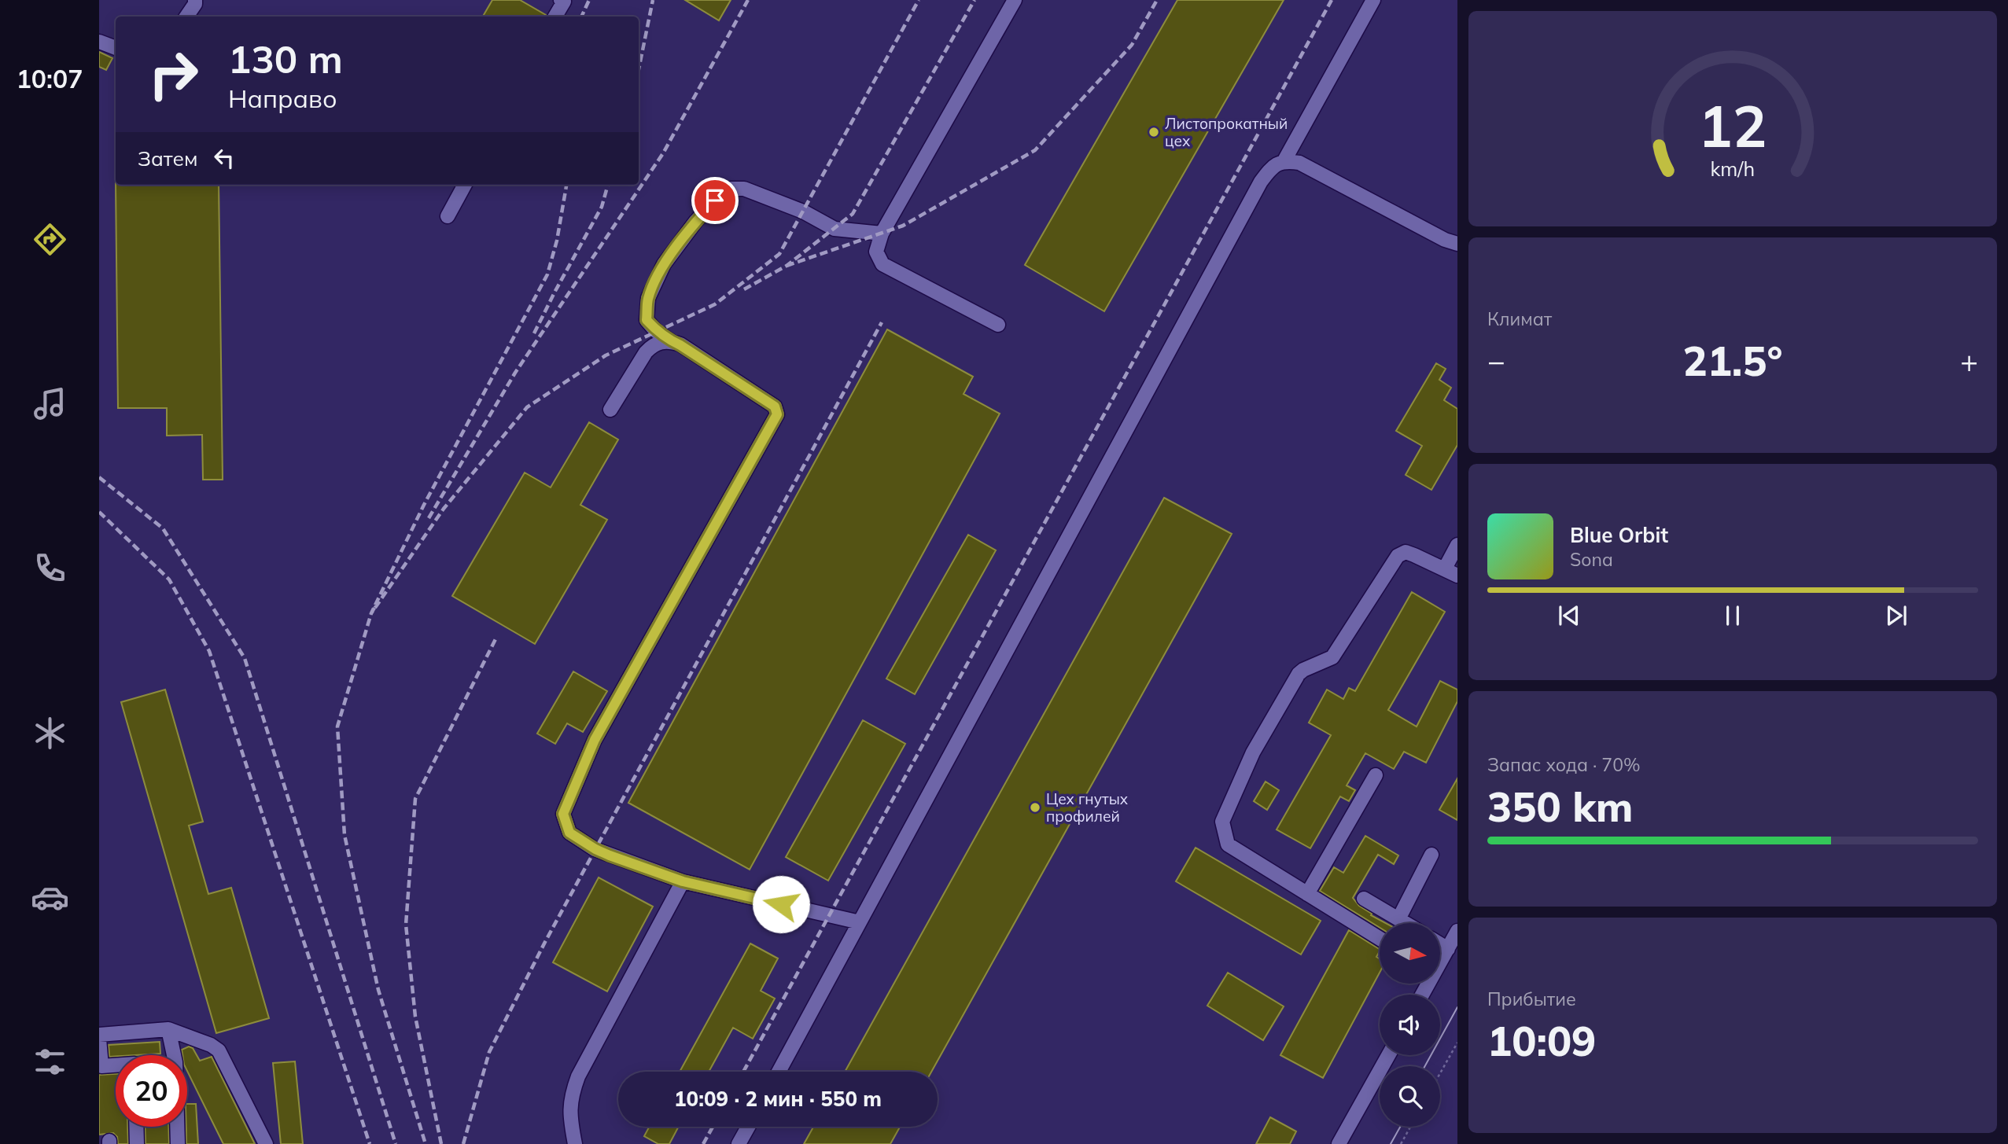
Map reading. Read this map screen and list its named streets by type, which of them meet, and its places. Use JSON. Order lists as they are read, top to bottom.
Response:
{
  "places": ["Листопрокатный цех", "Цех гнутых профилей"],
  "north": "right",
  "page": {
    "tabs": "10:07",
    "turn": ["130 m", "Направо"],
    "then": "Затем",
    "tile": [
      "Климат",
      ["Запас хода · 70%", "350 km"],
      ["Прибытие", "10:09"]
    ],
    "heat": ["−", "21.5°", "+"],
    "song": ["Blue Orbit", "Sona"],
    "limit": "20",
    "trip": "10:09 · 2 мин · 550 m",
    "gauge": ["12", "km/h"]
  }
}
